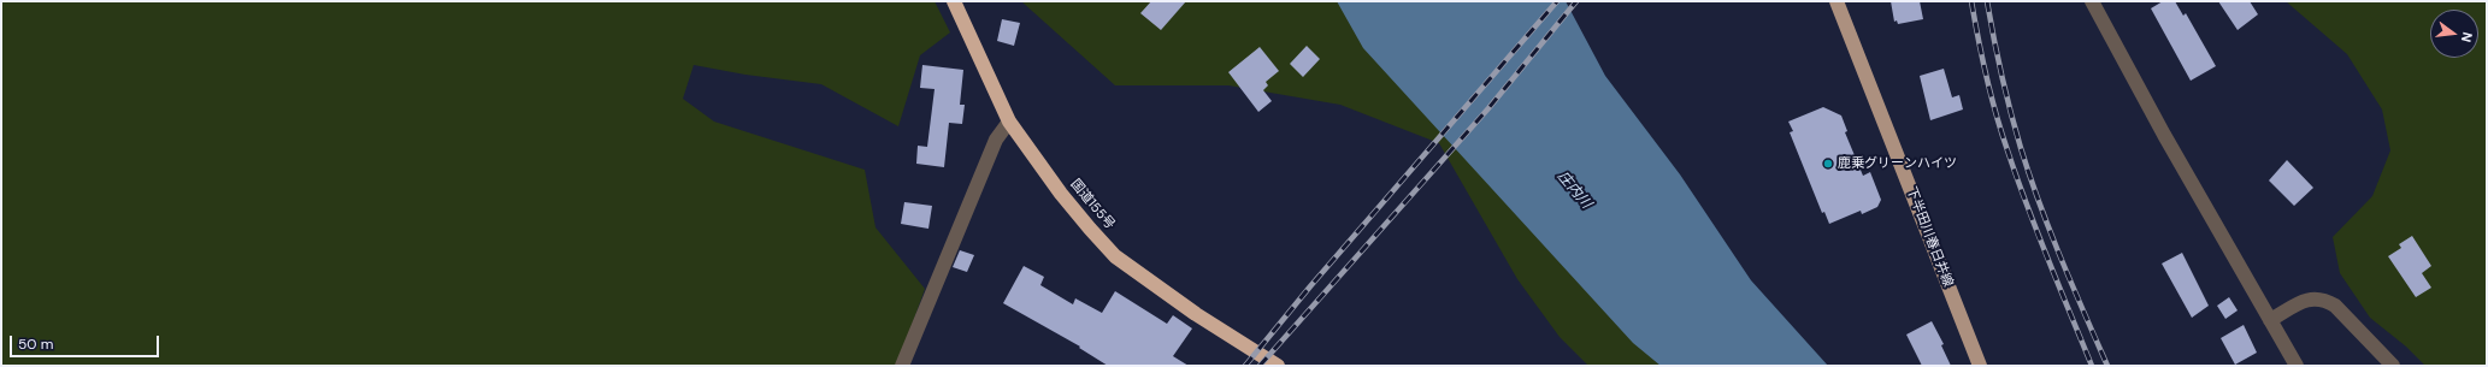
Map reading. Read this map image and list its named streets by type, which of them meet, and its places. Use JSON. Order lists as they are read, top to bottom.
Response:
{
  "streets": {
    "highway": ["国道155号"],
    "main road": ["下半田川春日井線"]
  },
  "water": ["庄内川"],
  "places": ["鹿乗グリーンハイツ"],
  "scale_bar": "50 m",
  "north": "right"
}
